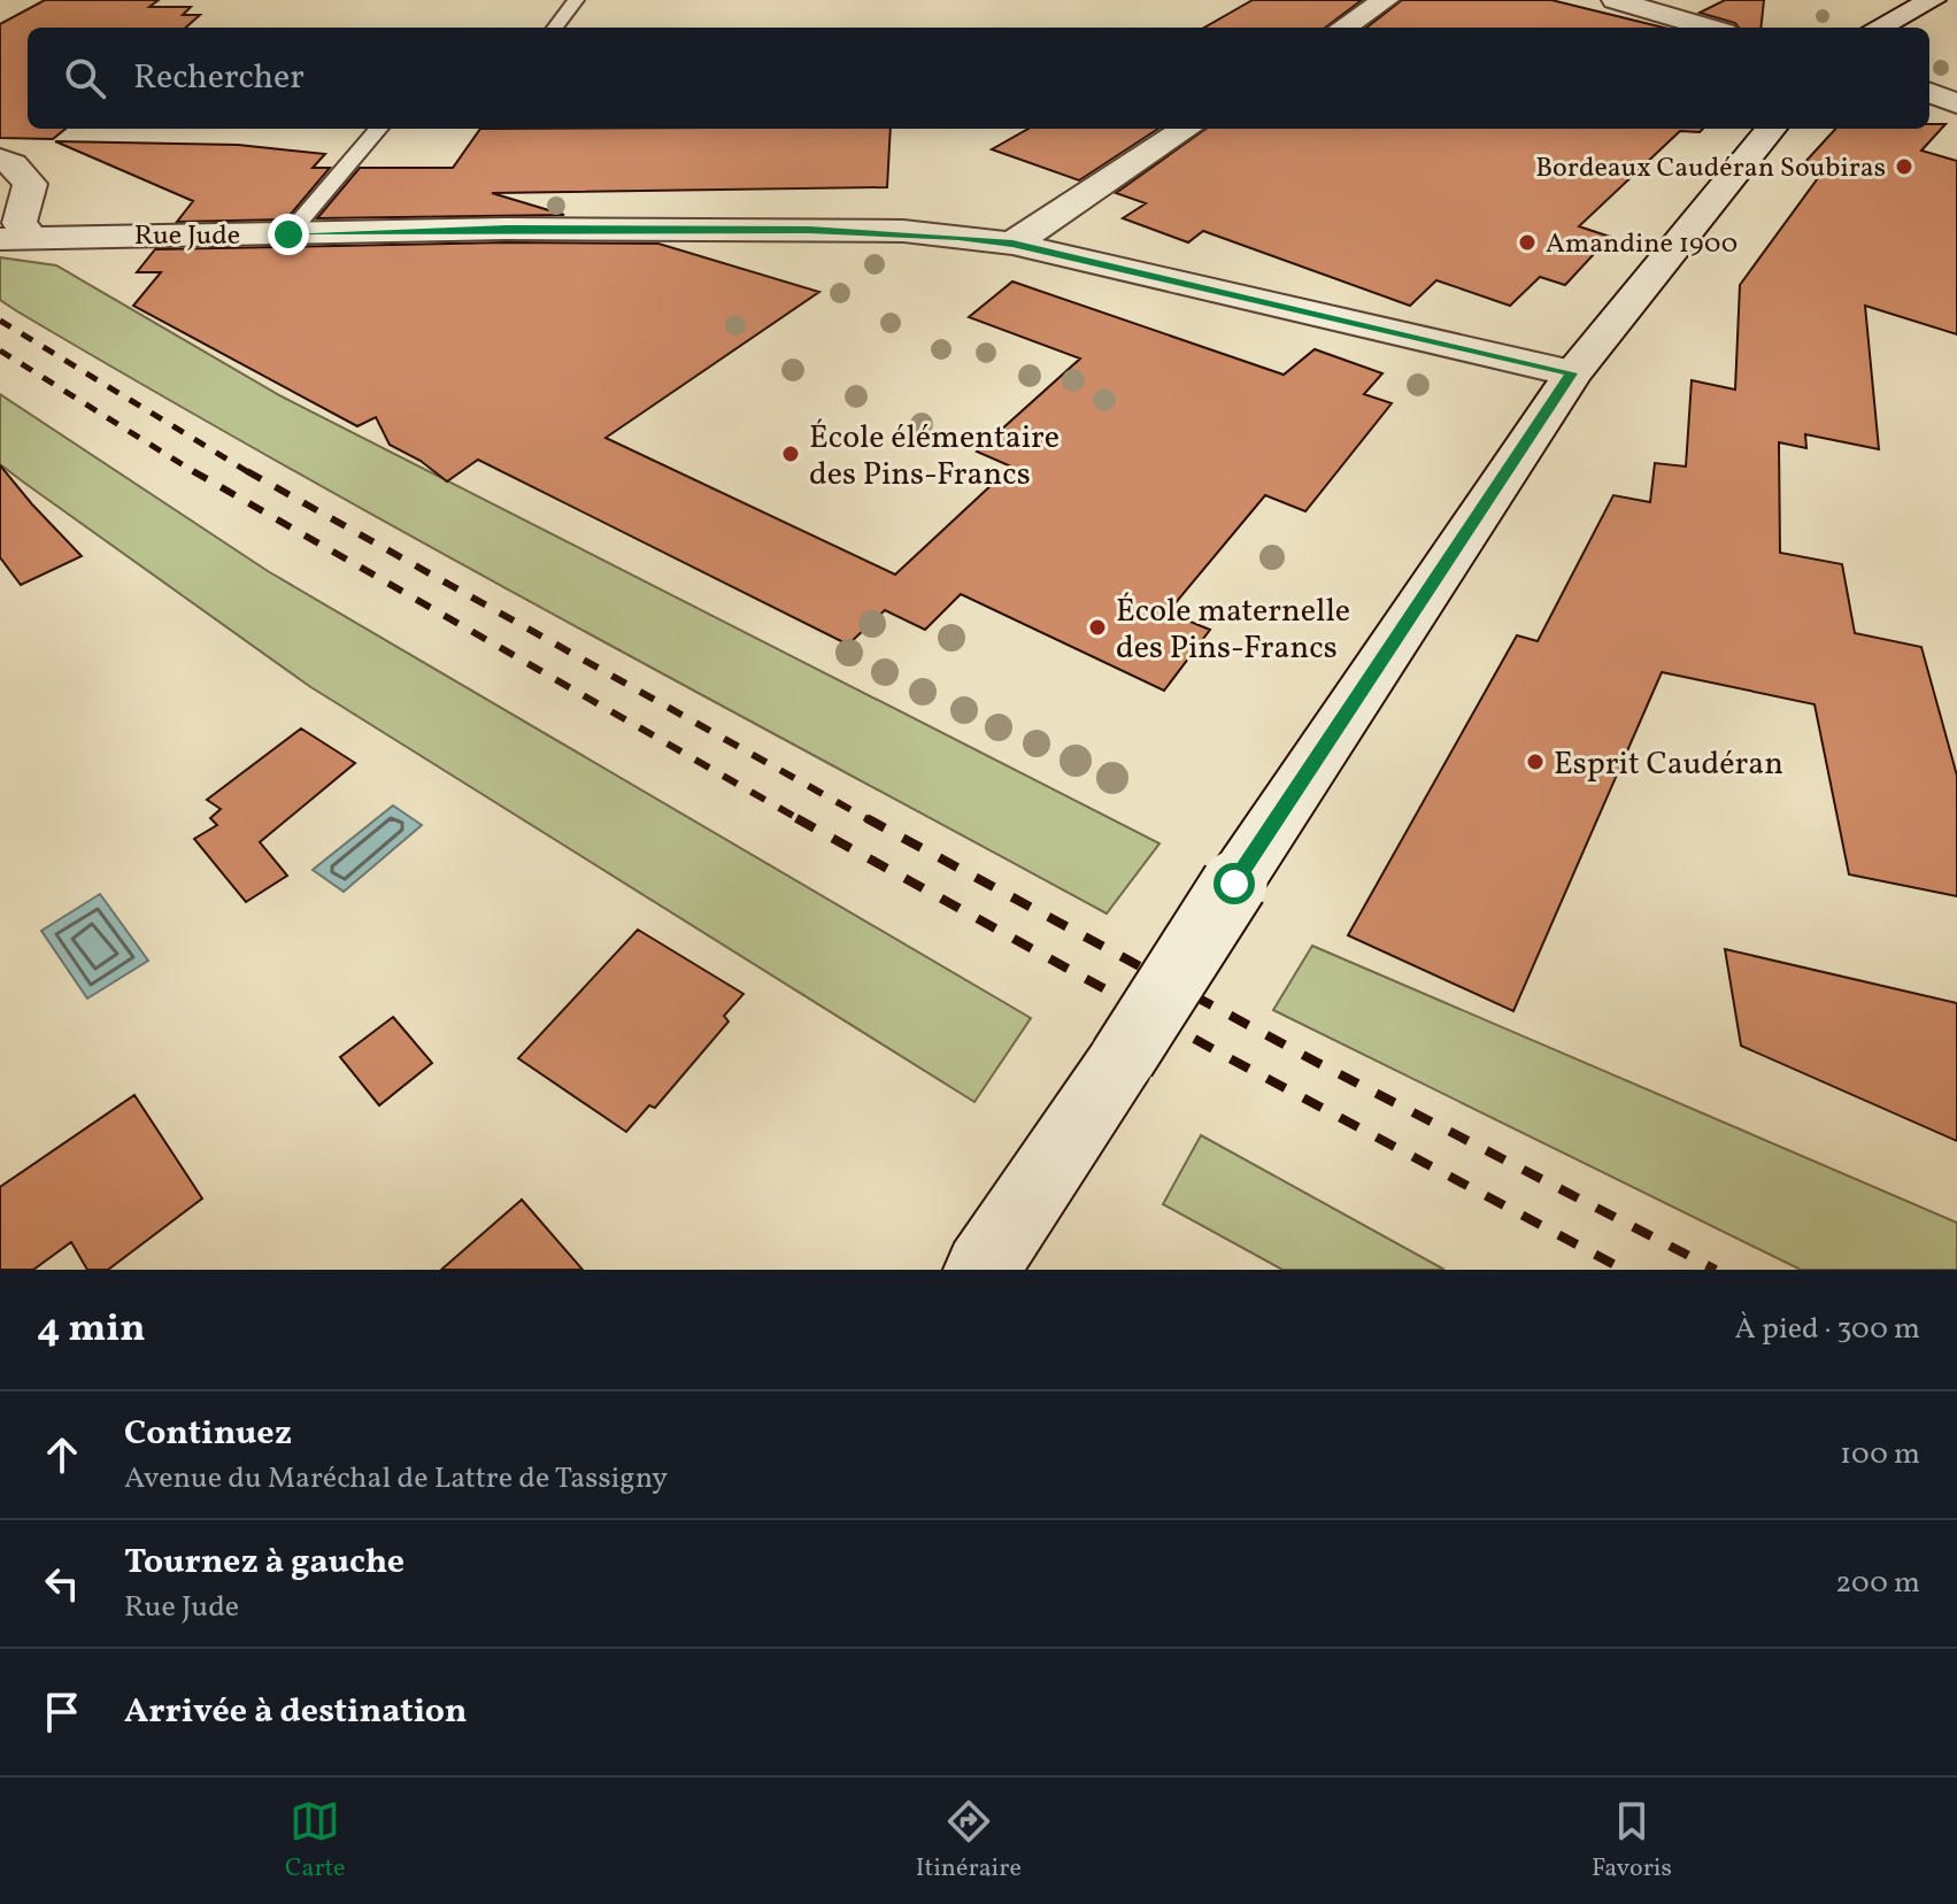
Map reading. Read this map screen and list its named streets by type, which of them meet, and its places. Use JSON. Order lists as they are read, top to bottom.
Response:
{
  "streets": {
    "street": ["Rue Jude"]
  },
  "places": [
    "Bordeaux Caudéran Soubiras",
    "Amandine 1900",
    "École élémentaire des Pins-Francs",
    "École maternelle des Pins-Francs",
    "Esprit Caudéran"
  ],
  "page": {
    "search": "Rechercher",
    "heading": ["4 min", "À pied · 300 m"],
    "list": [
      ["Continuez", "Avenue du Maréchal de Lattre de Tassigny", "100 m"],
      ["Tournez à gauche", "Rue Jude", "200 m"],
      "Arrivée à destination"
    ],
    "nav": ["Carte", "Itinéraire", "Favoris"]
  }
}
